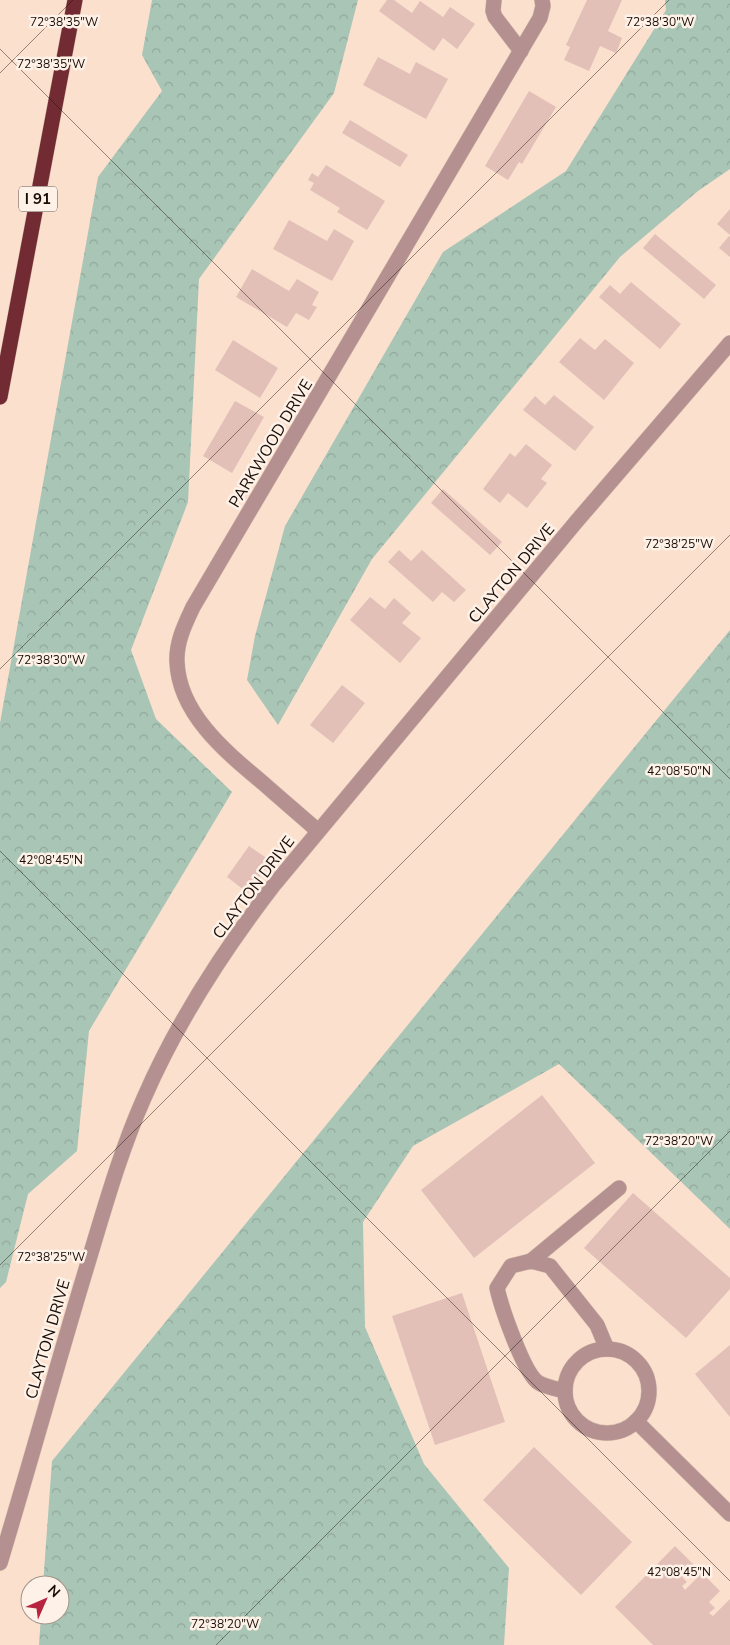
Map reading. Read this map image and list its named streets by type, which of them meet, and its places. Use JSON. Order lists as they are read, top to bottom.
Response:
{
  "streets": {
    "highway": ["I 91"],
    "street": ["PARKWOOD DRIVE", "CLAYTON DRIVE"]
  },
  "crossings": [
    ["PARKWOOD DRIVE", "CLAYTON DRIVE"]
  ],
  "north": "top right",
  "coordinates": [
    "72°38'35\"W",
    "72°38'30\"W",
    "72°38'25\"W",
    "42°08'50\"N",
    "42°08'45\"N",
    "72°38'20\"W"
  ]
}
